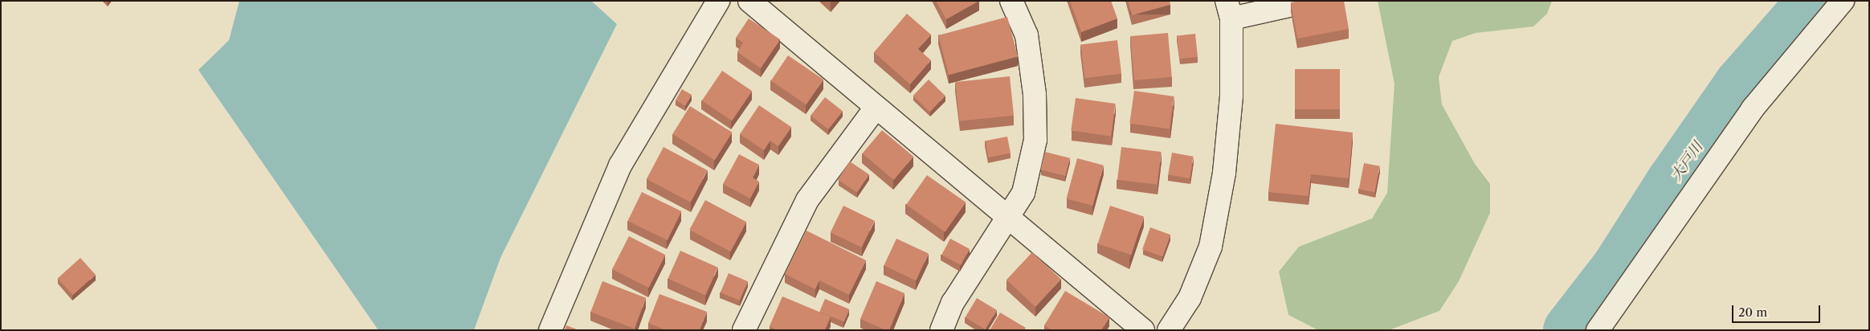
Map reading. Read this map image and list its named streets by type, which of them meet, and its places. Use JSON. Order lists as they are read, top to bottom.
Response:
{
  "water": ["大戸川"],
  "scale_bar": "20 m"
}
